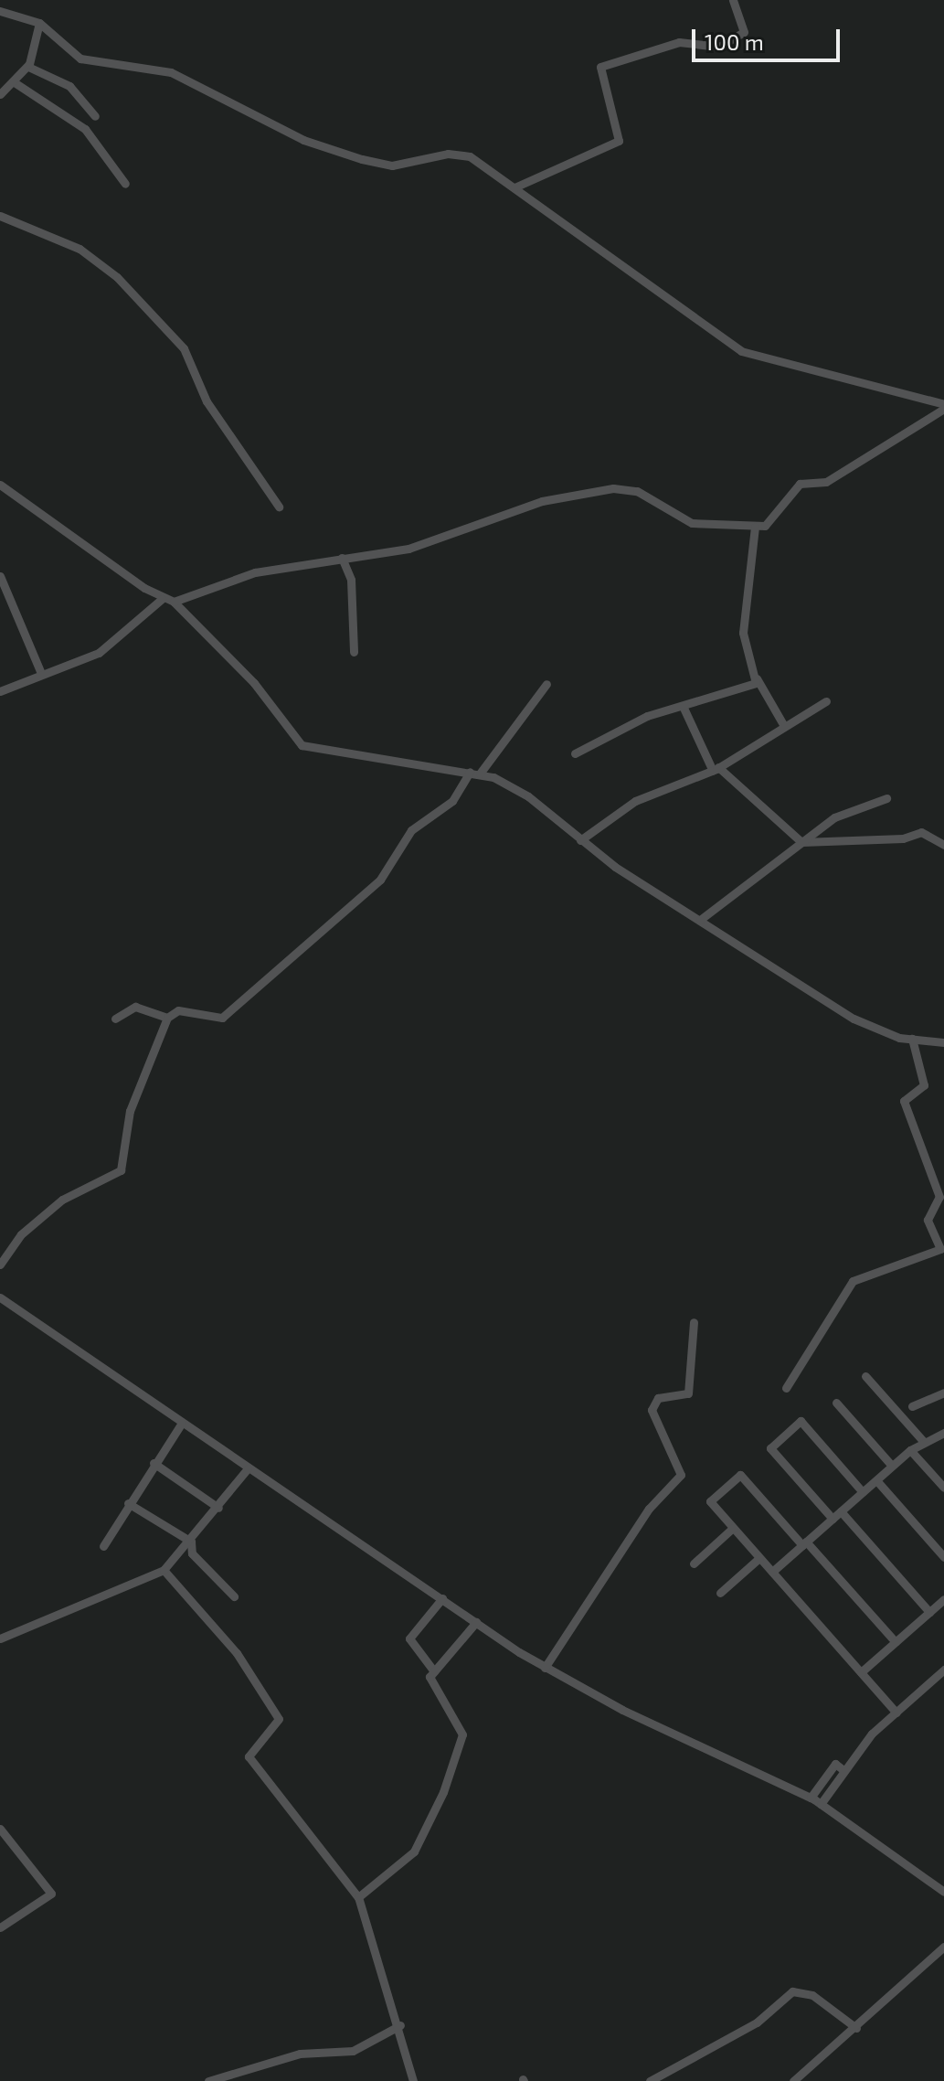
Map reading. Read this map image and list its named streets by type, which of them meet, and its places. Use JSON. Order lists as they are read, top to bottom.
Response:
{
  "scale_bar": "100 m"
}
